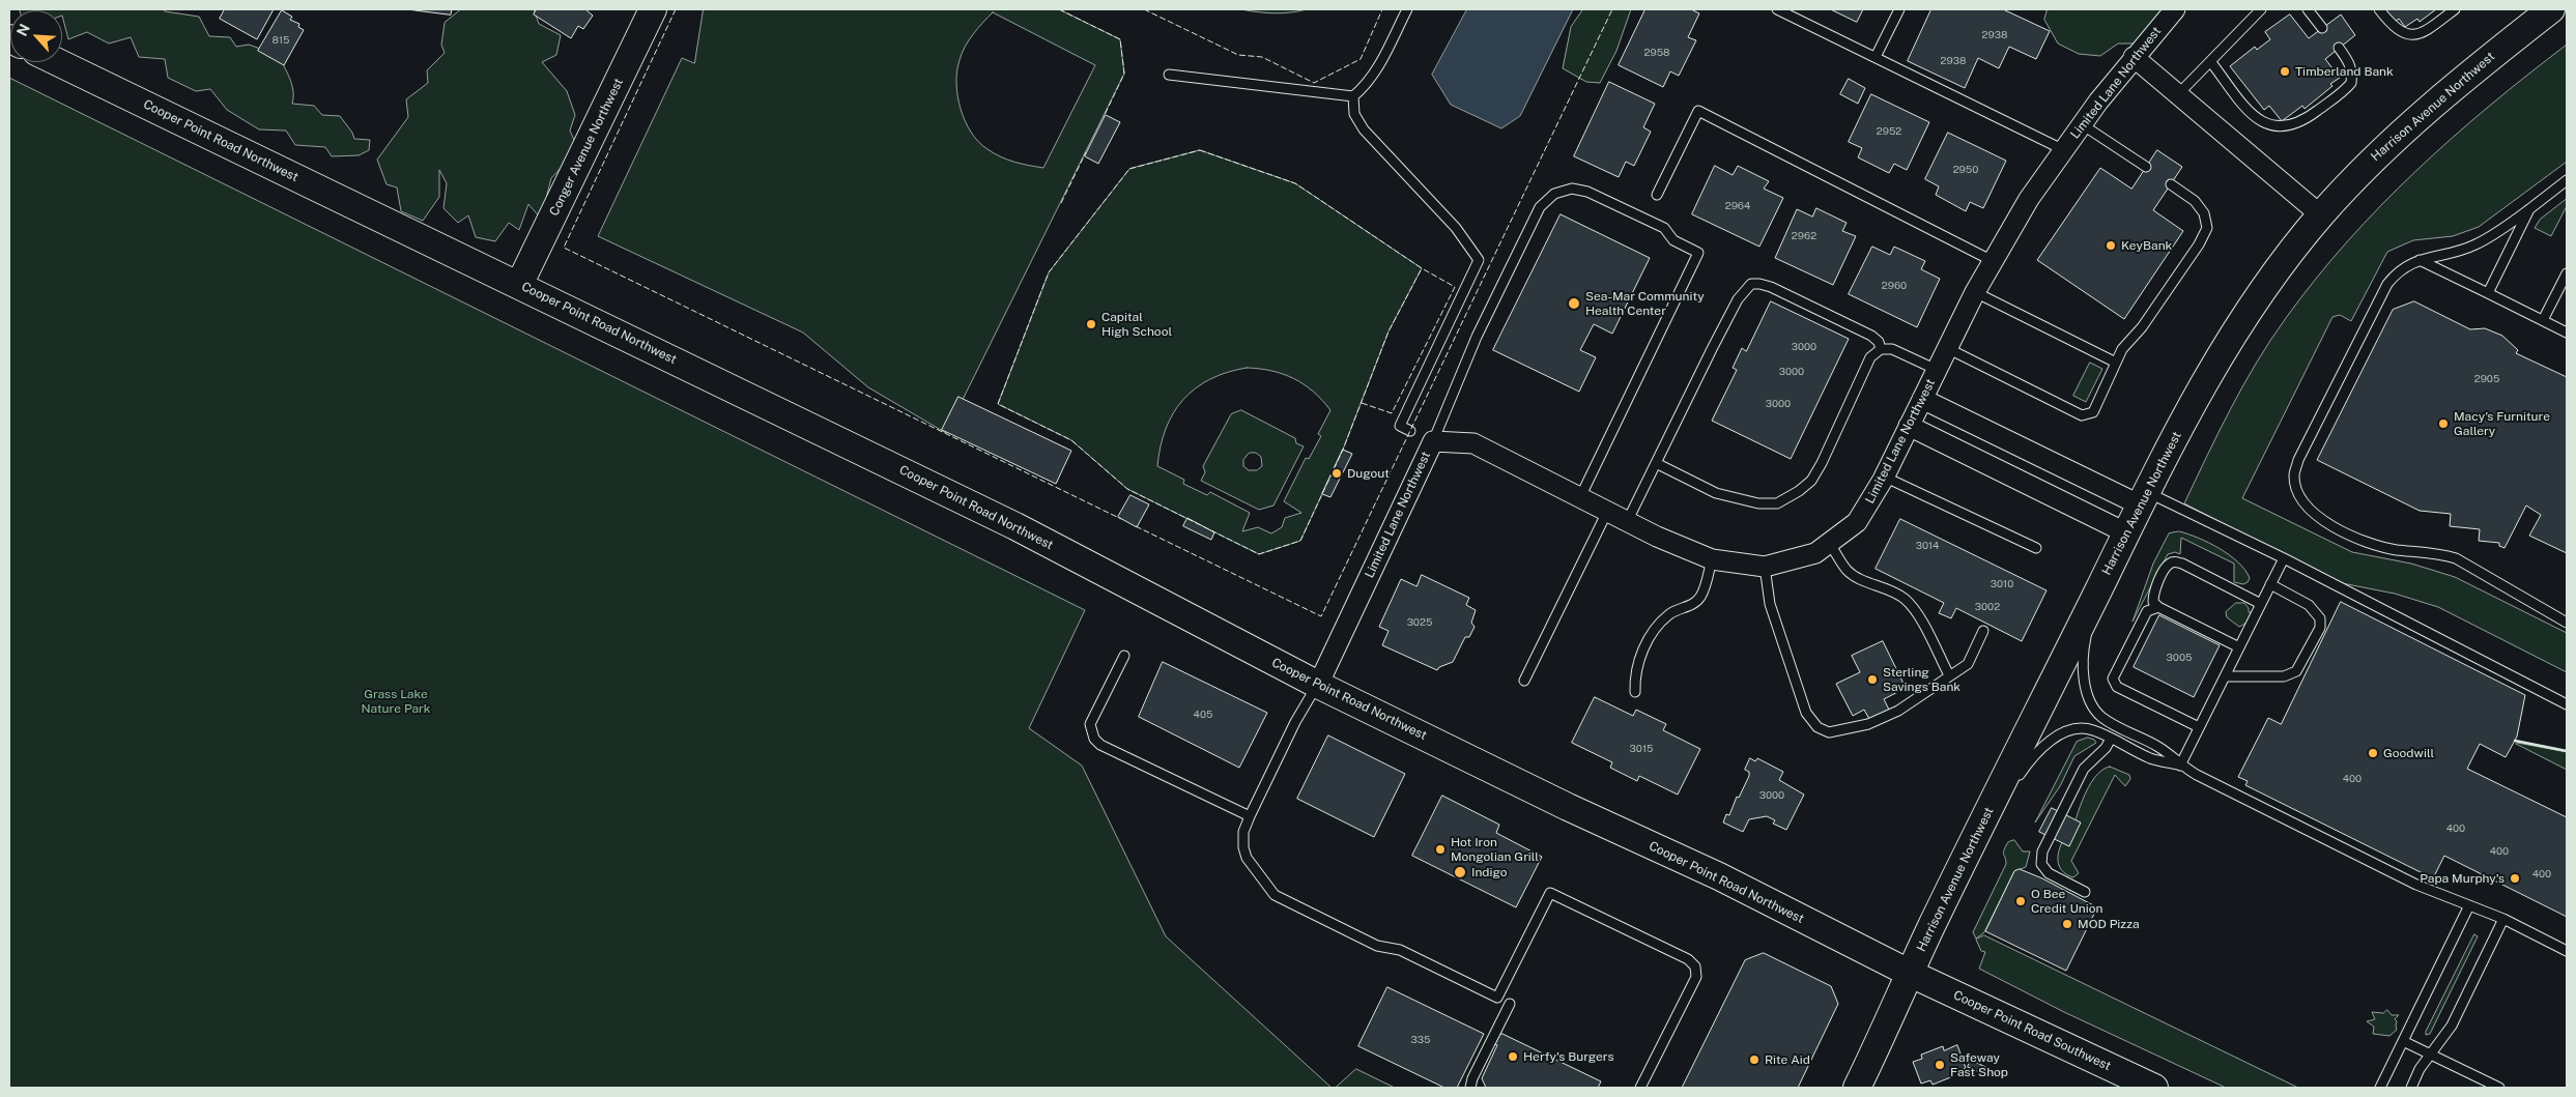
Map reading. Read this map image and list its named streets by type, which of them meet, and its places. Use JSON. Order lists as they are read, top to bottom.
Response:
{
  "streets": {
    "main road": [
      "Harrison Avenue Northwest",
      "Cooper Point Road Northwest",
      "Conger Avenue Northwest",
      "Cooper Point Road Southwest"
    ],
    "street": ["Limited Lane Northwest"]
  },
  "crossings": [
    ["Limited Lane Northwest", "Cooper Point Road Northwest"],
    ["Harrison Avenue Northwest", "Cooper Point Road Northwest"],
    ["Harrison Avenue Northwest", "Cooper Point Road Southwest"],
    ["Cooper Point Road Northwest", "Conger Avenue Northwest"],
    ["Cooper Point Road Northwest", "Cooper Point Road Southwest"]
  ],
  "parks": ["Grass Lake Nature Park"],
  "places": [
    "Timberland Bank",
    "KeyBank",
    "Sea-Mar Community Health Center",
    "Capital High School",
    "Macy's Furniture Gallery",
    "Dugout",
    "Sterling Savings Bank",
    "Goodwill",
    "Hot Iron Mongolian Grill",
    "Indigo",
    "Papa Murphy's",
    "O Bee Credit Union",
    "MOD Pizza",
    "Herfy's Burgers",
    "Rite Aid",
    "Safeway Fast Shop"
  ],
  "house_numbers": [
    "2938",
    "815",
    "2958",
    "2938",
    "2952",
    "2950",
    "2964",
    "2962",
    "2960",
    "3000",
    "3000",
    "2905",
    "3000",
    "3014",
    "3010",
    "3002",
    "3025",
    "3005",
    "405",
    "3015",
    "400",
    "3000",
    "400",
    "400",
    "400",
    "335"
  ],
  "north": "top left"
}
